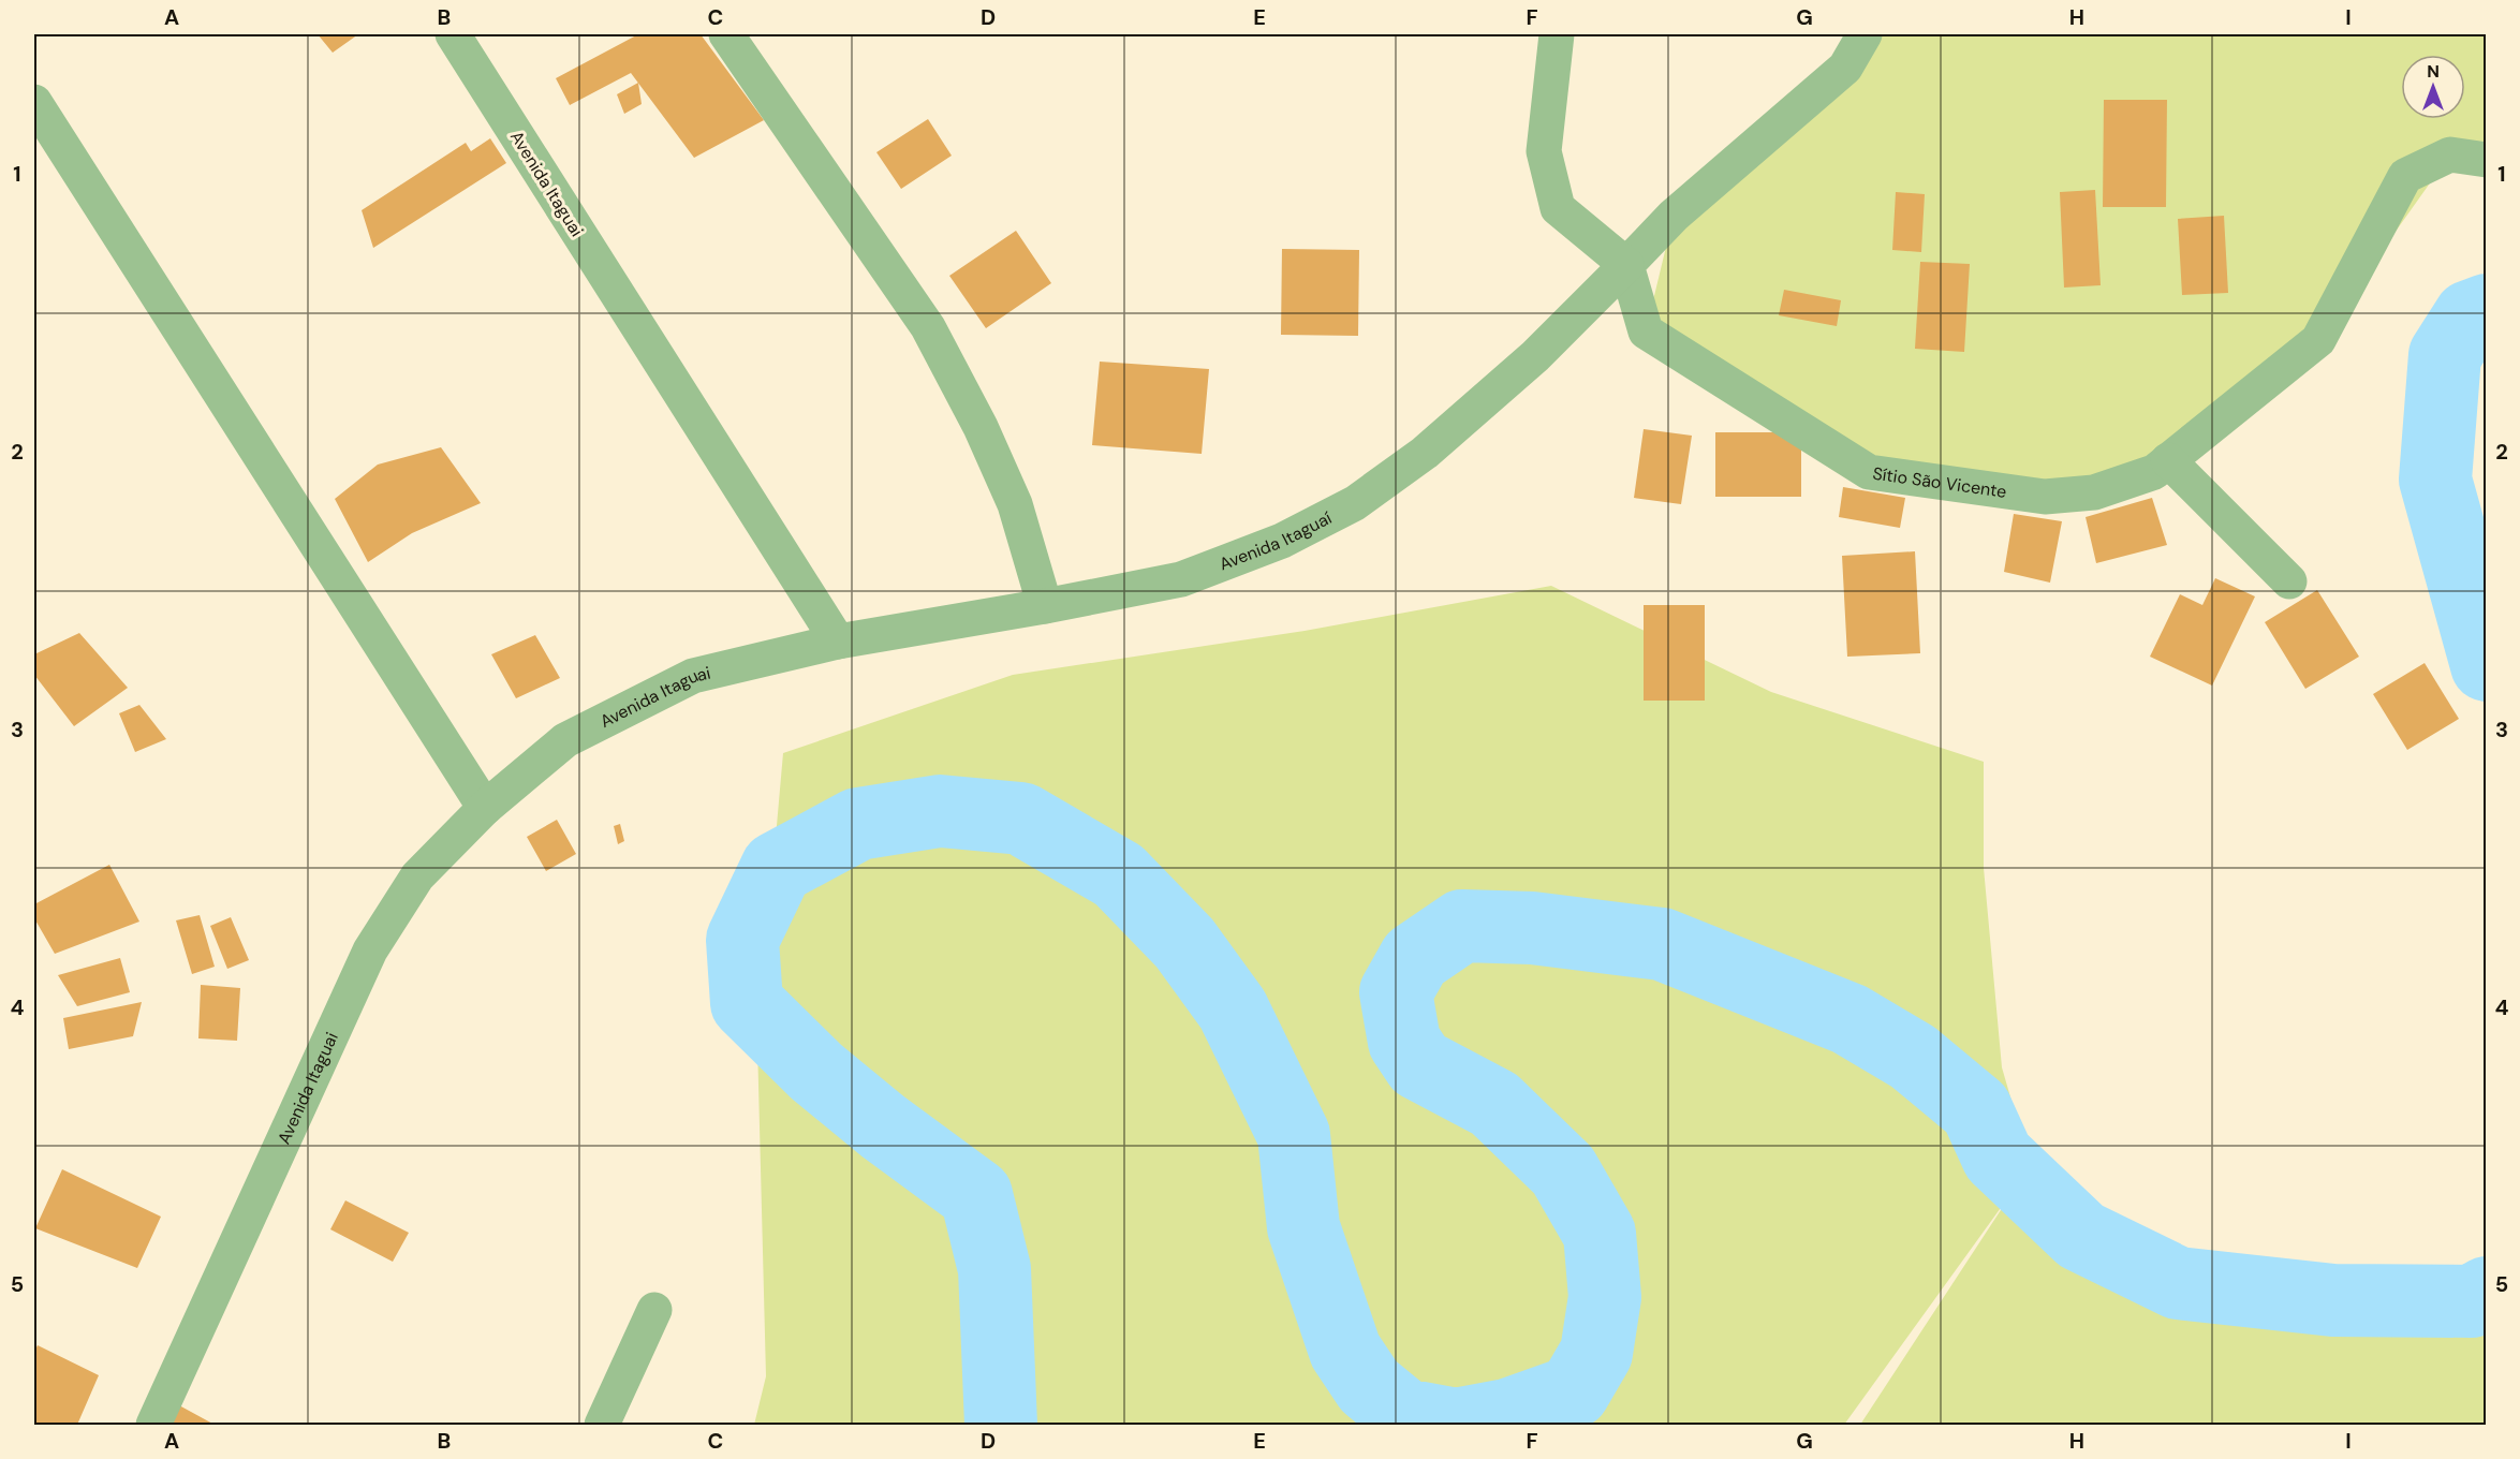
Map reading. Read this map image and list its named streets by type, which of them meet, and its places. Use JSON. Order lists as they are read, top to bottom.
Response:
{
  "streets": {
    "street": ["Avenida Itaguai", "Sítio São Vicente", "Avenida Itaguaí"]
  },
  "crossings": [
    ["Avenida Itaguai", "Avenida Itaguaí"],
    ["Sítio São Vicente", "Avenida Itaguaí"]
  ],
  "north": "top",
  "grid": {
    "columns": [
      "A",
      "B",
      "C",
      "D",
      "E",
      "F",
      "G",
      "H",
      "I"
    ],
    "rows": [
      "1",
      "2",
      "3",
      "4",
      "5"
    ]
  }
}
